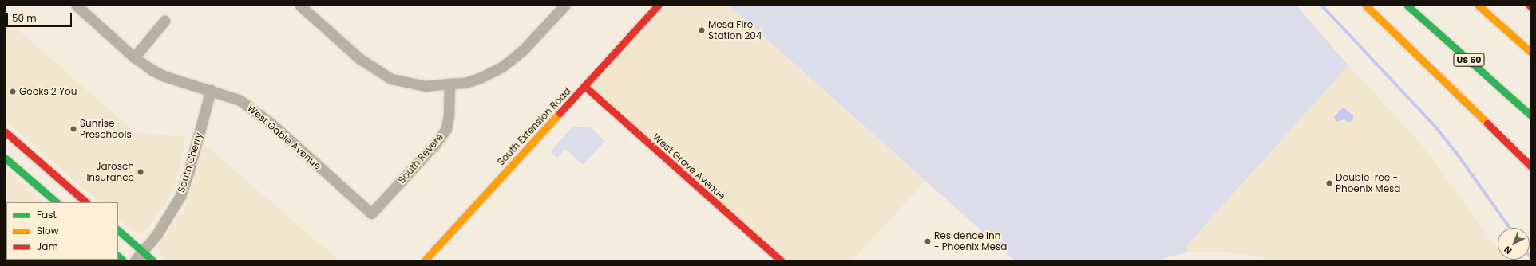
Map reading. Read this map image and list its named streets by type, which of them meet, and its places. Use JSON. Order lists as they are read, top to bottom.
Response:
{
  "streets": {
    "main road": ["US 60", "South Extension Road", "West Grove Avenue"],
    "street": ["West Gable Avenue", "South Revere", "South Cherry"]
  },
  "crossings": [
    ["South Extension Road", "West Grove Avenue"],
    ["West Gable Avenue", "South Revere"],
    ["West Gable Avenue", "South Cherry"]
  ],
  "places": [
    "Mesa Fire Station 204",
    "Geeks 2 You",
    "Sunrise Preschools",
    "Jarosch Insurance",
    "DoubleTree - Phoenix Mesa",
    "Residence Inn - Phoenix Mesa"
  ],
  "legend": ["Fast", "Slow", "Jam"],
  "scale_bar": "50 m",
  "north": "bottom left"
}
